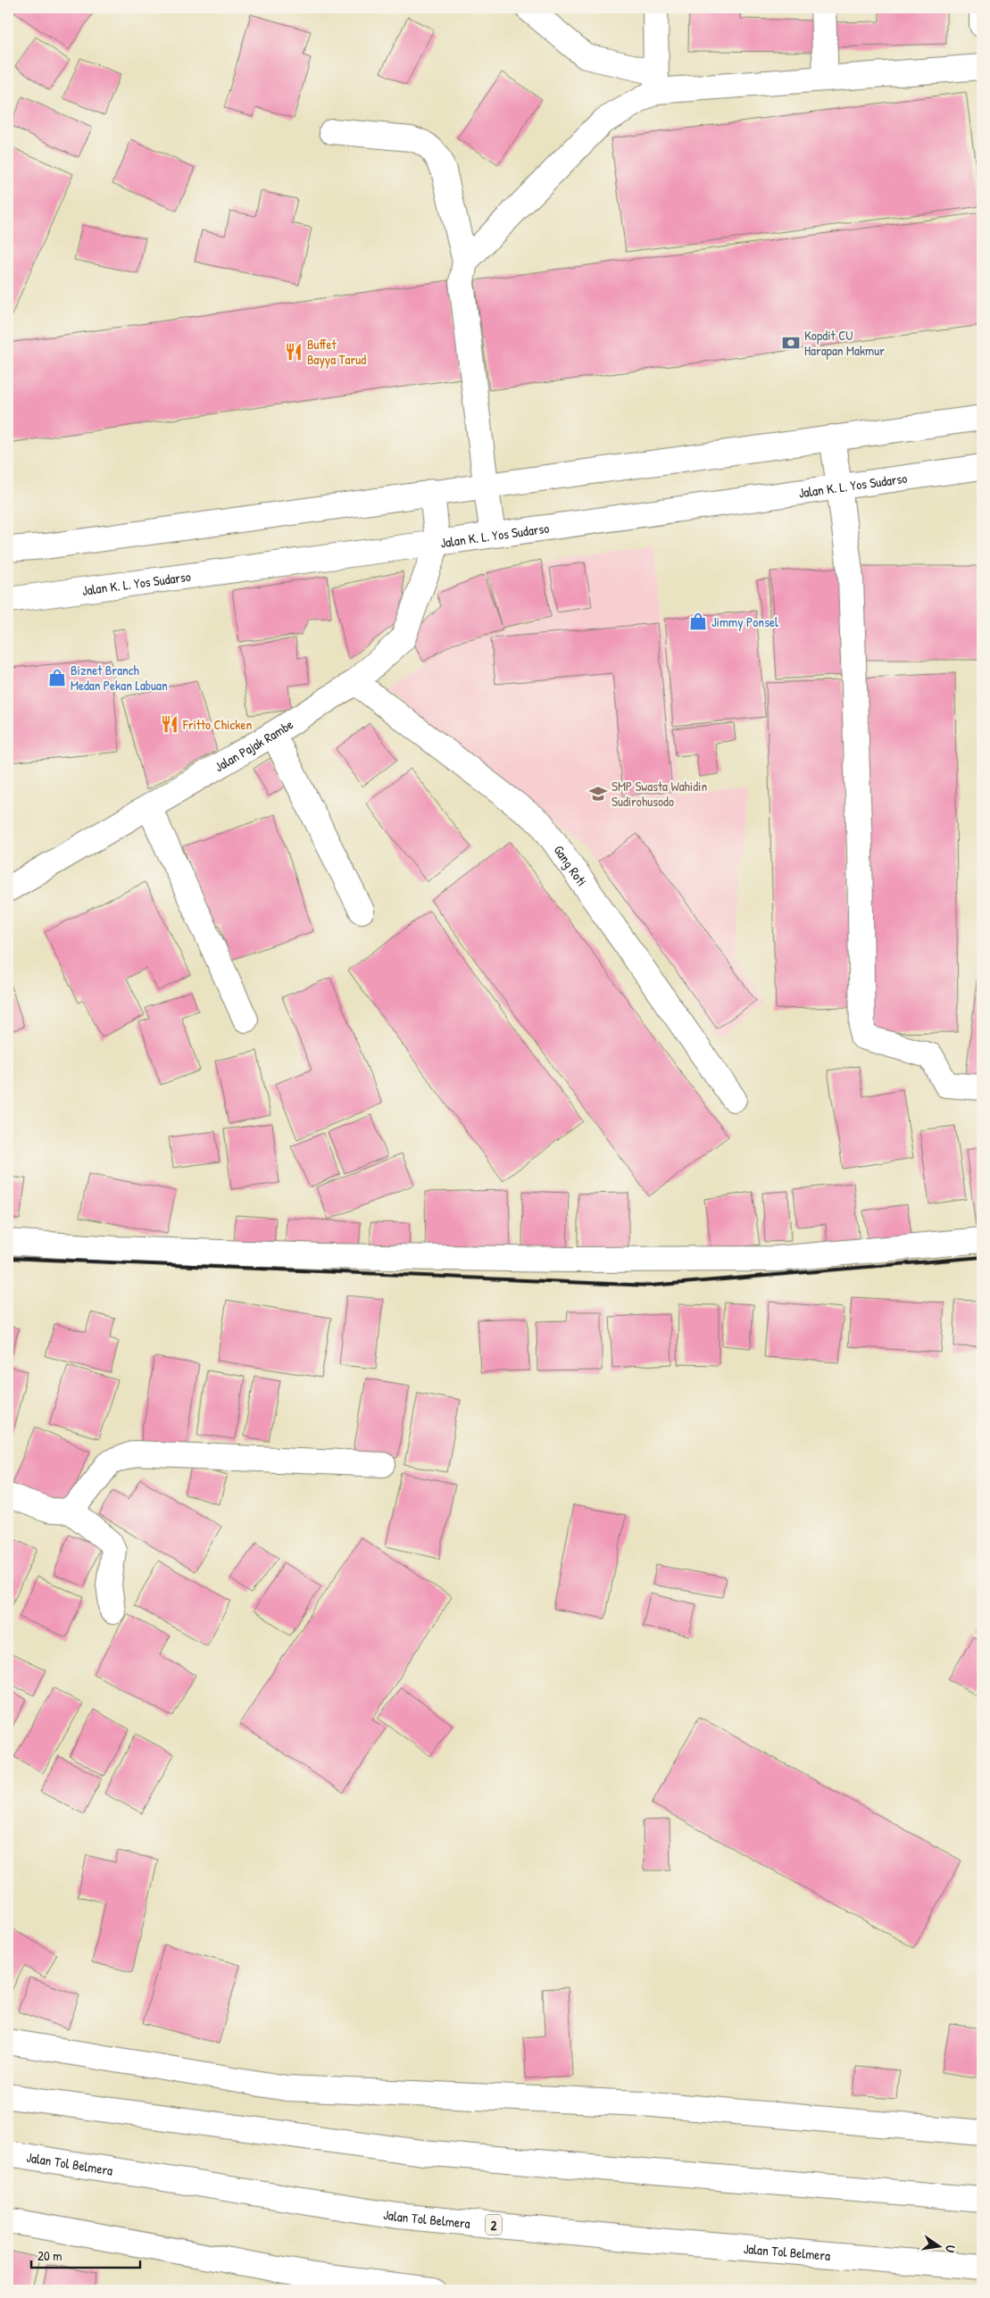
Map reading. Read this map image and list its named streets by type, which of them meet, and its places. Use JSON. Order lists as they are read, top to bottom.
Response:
{
  "streets": {
    "main road": [
      "Jalan K. L. Yos Sudarso",
      "Jalan Pajak Rambe",
      "Gang Roti",
      "Jalan Tol Belmera",
      "2"
    ]
  },
  "crossings": [
    ["Jalan K. L. Yos Sudarso", "Jalan Pajak Rambe"],
    ["Jalan Pajak Rambe", "Gang Roti"]
  ],
  "places": {
    "bank": ["Kopdit CU Harapan Makmur"],
    "restaurant": ["Buffet Bayya Tarud", "Fritto Chicken"],
    "shop": ["Jimmy Ponsel", "Biznet Branch Medan Pekan Labuan"],
    "school or university": ["SMP Swasta Wahidin Sudirohusodo"]
  },
  "scale_bar": "20 m",
  "north": "right"
}
